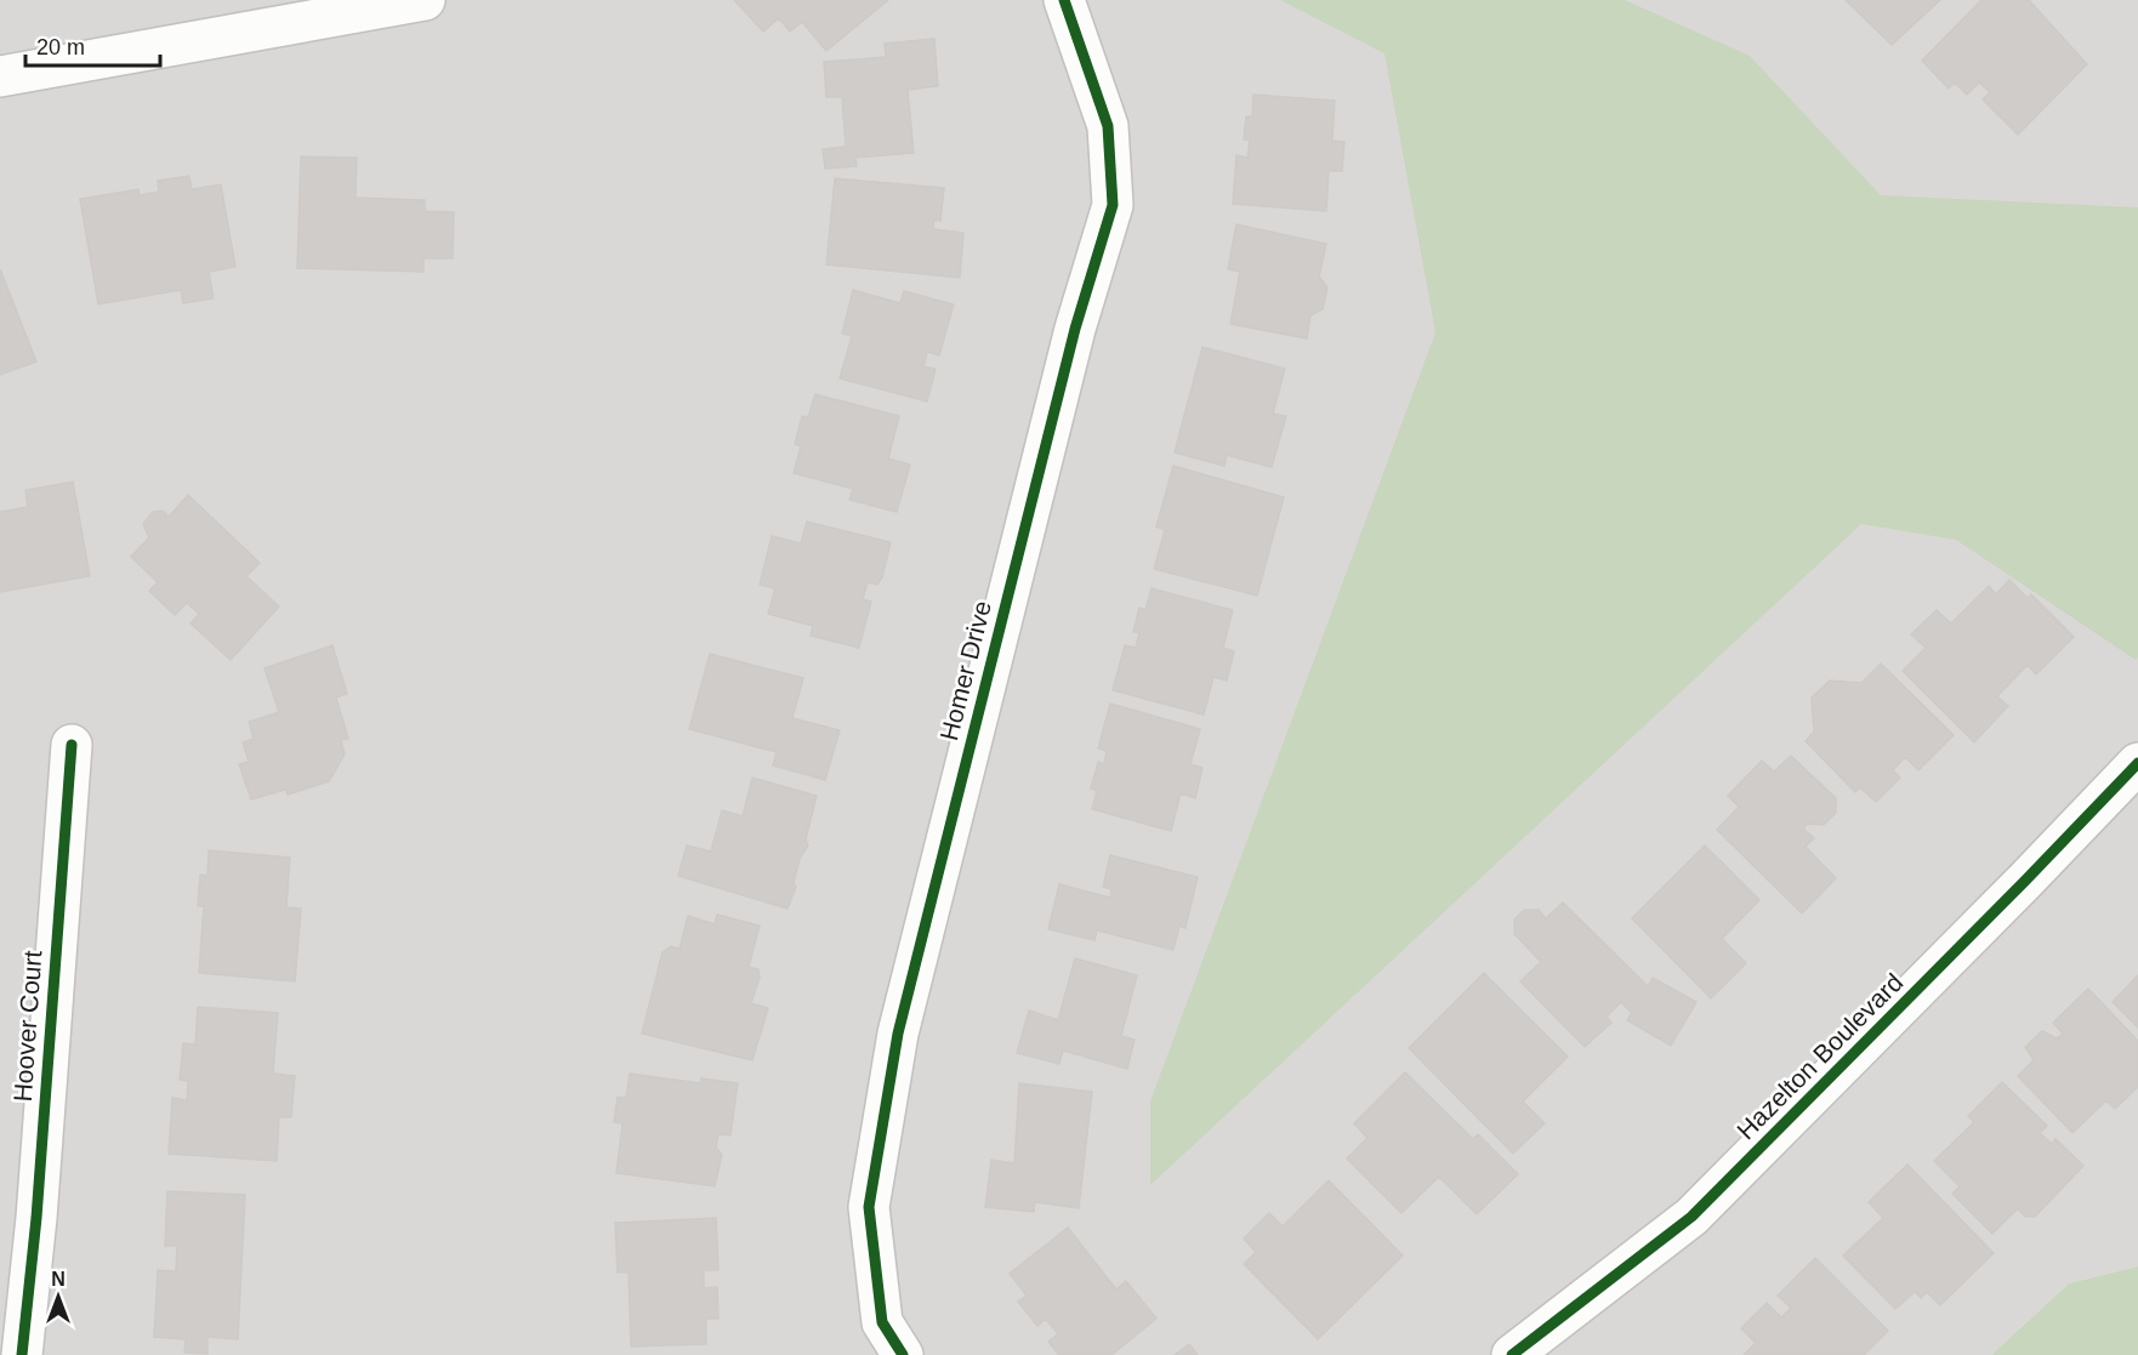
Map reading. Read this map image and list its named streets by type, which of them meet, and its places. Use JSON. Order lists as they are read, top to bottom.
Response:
{
  "streets": {
    "street": ["Homer Drive", "Hoover Court", "Hazelton Boulevard"]
  },
  "scale_bar": "20 m",
  "north": "top"
}
